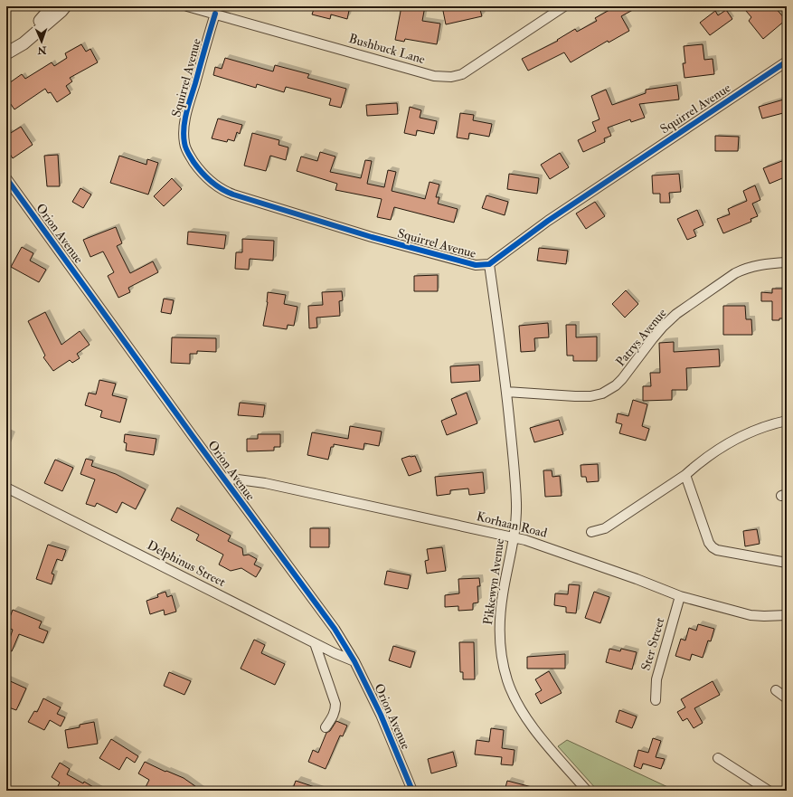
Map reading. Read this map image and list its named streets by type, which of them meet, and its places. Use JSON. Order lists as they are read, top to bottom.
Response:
{
  "streets": {
    "street": [
      "Bushbuck Lane",
      "Squirrel Avenue",
      "Orion Avenue",
      "Patrys Avenue",
      "Korhaan Road",
      "Delphinus Street",
      "Pikkewyn Avenue",
      "Ster Street"
    ]
  },
  "crossings": [
    ["Bushbuck Lane", "Squirrel Avenue"],
    ["Squirrel Avenue", "Pikkewyn Avenue"],
    ["Orion Avenue", "Korhaan Road"],
    ["Orion Avenue", "Delphinus Street"],
    ["Patrys Avenue", "Pikkewyn Avenue"],
    ["Korhaan Road", "Pikkewyn Avenue"],
    ["Korhaan Road", "Ster Street"]
  ],
  "north": "bottom"
}
